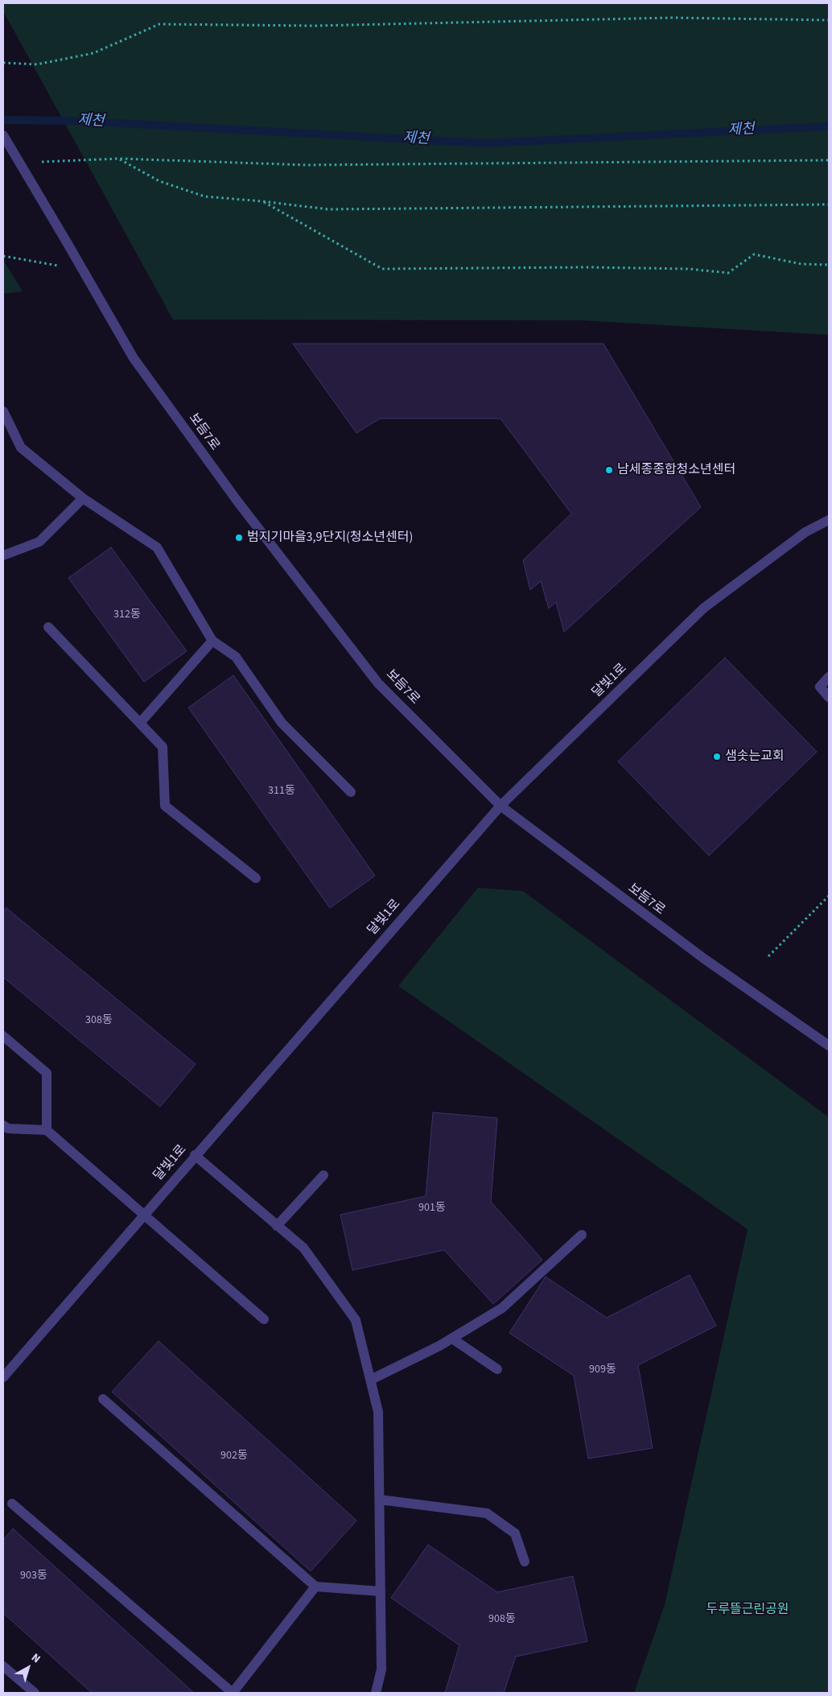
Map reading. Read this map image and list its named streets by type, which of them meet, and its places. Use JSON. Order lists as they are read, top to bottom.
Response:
{
  "streets": {
    "street": ["보듬7로", "달빛1로"]
  },
  "crossings": [
    ["보듬7로", "달빛1로"]
  ],
  "water": ["제천"],
  "parks": ["두루뜰근린공원"],
  "places": ["남세종종합청소년센터", "범지기마을3,9단지(청소년센터)", "샘솟는교회"],
  "house_numbers": [
    "312동",
    "311동",
    "308동",
    "901동",
    "909동",
    "902동",
    "903동",
    "908동"
  ],
  "north": "top right"
}
